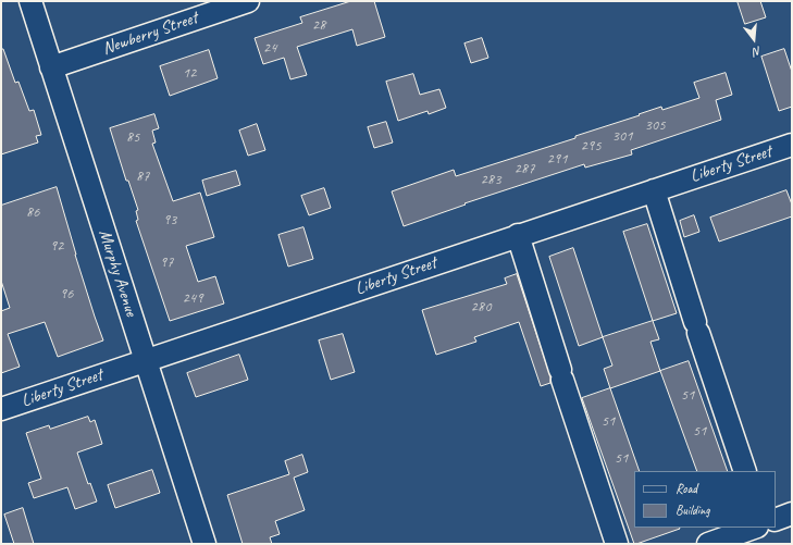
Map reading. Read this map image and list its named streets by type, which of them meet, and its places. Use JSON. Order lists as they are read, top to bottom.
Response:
{
  "streets": {
    "street": ["Newberry Street", "Liberty Street", "Murphy Avenue"]
  },
  "crossings": [
    ["Newberry Street", "Murphy Avenue"],
    ["Liberty Street", "Murphy Avenue"]
  ],
  "house_numbers": [
    "28",
    "24",
    "12",
    "305",
    "301",
    "85",
    "295",
    "291",
    "287",
    "87",
    "283",
    "86",
    "93",
    "92",
    "97",
    "96",
    "249",
    "280",
    "51",
    "51",
    "51",
    "51"
  ],
  "legend": ["Road", "Building"],
  "north": "bottom"
}
